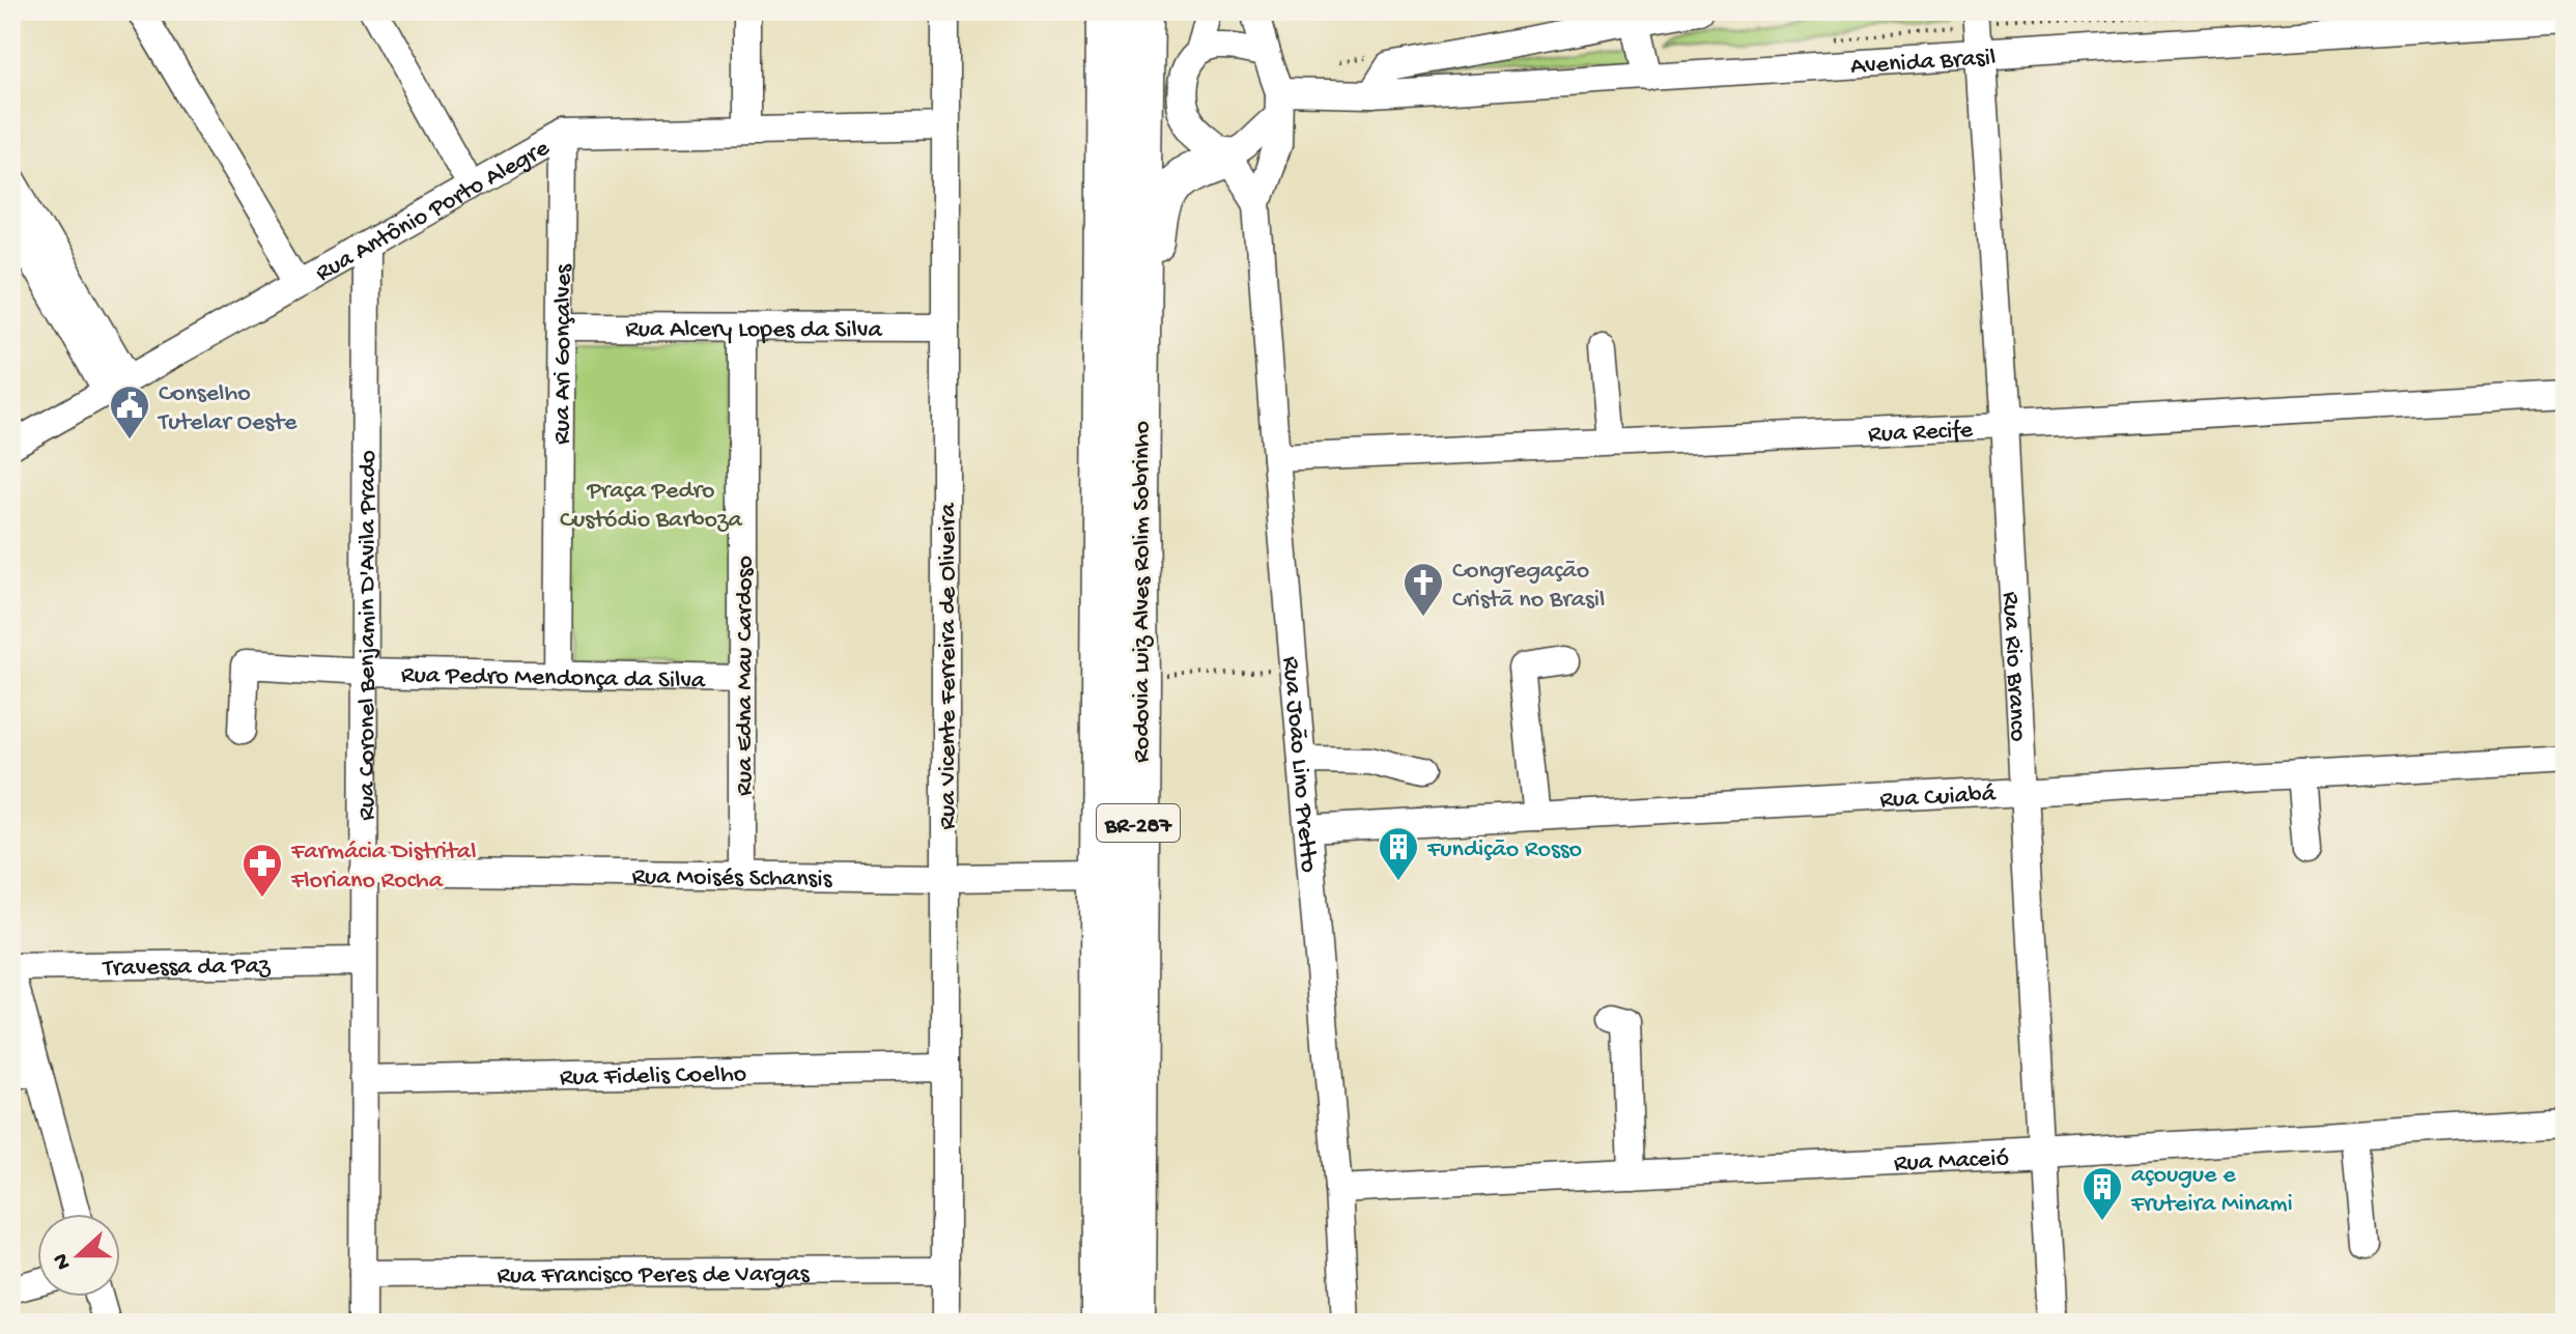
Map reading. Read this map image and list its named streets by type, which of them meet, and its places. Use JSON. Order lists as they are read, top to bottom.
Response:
{
  "streets": {
    "highway": ["Rodovia Luiz Alves Rolim Sobrinho", "BR-287"],
    "street": [
      "Avenida Brasil",
      "Rua Antônio Porto Alegre",
      "Rua Alcery Lopes da Silva",
      "Rua Ari Gonçalves",
      "Rua Recife",
      "Rua Coronel Benjamin D'Avila Prado",
      "Rua Vicente Ferreira de Oliveira",
      "Rua Rio Branco",
      "Rua Pedro Mendonça da Silva",
      "Rua Edna Mau Cardoso",
      "Rua João Lino Pretto",
      "Rua Cuiabá",
      "Rua Moisés Schansis",
      "Travessa da Paz",
      "Rua Fidelis Coelho",
      "Rua Maceió",
      "Rua Francisco Peres de Vargas"
    ]
  },
  "crossings": [
    ["Avenida Brasil", "Rua Rio Branco"],
    ["Avenida Brasil", "Rua João Lino Pretto"],
    ["Rua Antônio Porto Alegre", "Rua Ari Gonçalves"],
    ["Rua Antônio Porto Alegre", "Rua Coronel Benjamin D'Avila Prado"],
    ["Rua Antônio Porto Alegre", "Rua Vicente Ferreira de Oliveira"],
    ["Rua Alcery Lopes da Silva", "Rua Ari Gonçalves"],
    ["Rua Alcery Lopes da Silva", "Rua Vicente Ferreira de Oliveira"],
    ["Rua Alcery Lopes da Silva", "Rua Edna Mau Cardoso"],
    ["Rua Ari Gonçalves", "Rua Pedro Mendonça da Silva"],
    ["Rua Recife", "Rua Rio Branco"],
    ["Rua Recife", "Rua João Lino Pretto"],
    ["Rodovia Luiz Alves Rolim Sobrinho", "BR-287"],
    ["Rodovia Luiz Alves Rolim Sobrinho", "Rua Moisés Schansis"],
    ["Rua Coronel Benjamin D'Avila Prado", "Rua Pedro Mendonça da Silva"],
    ["Rua Coronel Benjamin D'Avila Prado", "Rua Moisés Schansis"],
    ["Rua Coronel Benjamin D'Avila Prado", "Travessa da Paz"],
    ["Rua Coronel Benjamin D'Avila Prado", "Rua Fidelis Coelho"],
    ["Rua Coronel Benjamin D'Avila Prado", "Rua Francisco Peres de Vargas"],
    ["Rua Vicente Ferreira de Oliveira", "Rua Moisés Schansis"],
    ["Rua Vicente Ferreira de Oliveira", "Rua Fidelis Coelho"],
    ["Rua Vicente Ferreira de Oliveira", "Rua Francisco Peres de Vargas"],
    ["Rua Rio Branco", "Rua Cuiabá"],
    ["Rua Rio Branco", "Rua Maceió"],
    ["Rua Pedro Mendonça da Silva", "Rua Edna Mau Cardoso"],
    ["Rua Edna Mau Cardoso", "Rua Moisés Schansis"],
    ["Rua João Lino Pretto", "Rua Cuiabá"],
    ["Rua João Lino Pretto", "Rua Maceió"]
  ],
  "parks": ["Praça Pedro Custódio Barboza"],
  "places": {
    "public building": ["Conselho Tutelar Oeste"],
    "church": ["Congregação Cristã no Brasil"],
    "building": ["Fundição Rosso", "açougue e Fruteira Minami"],
    "pharmacy": ["Farmácia Distrital Floriano Rocha"]
  },
  "north": "left"
}
